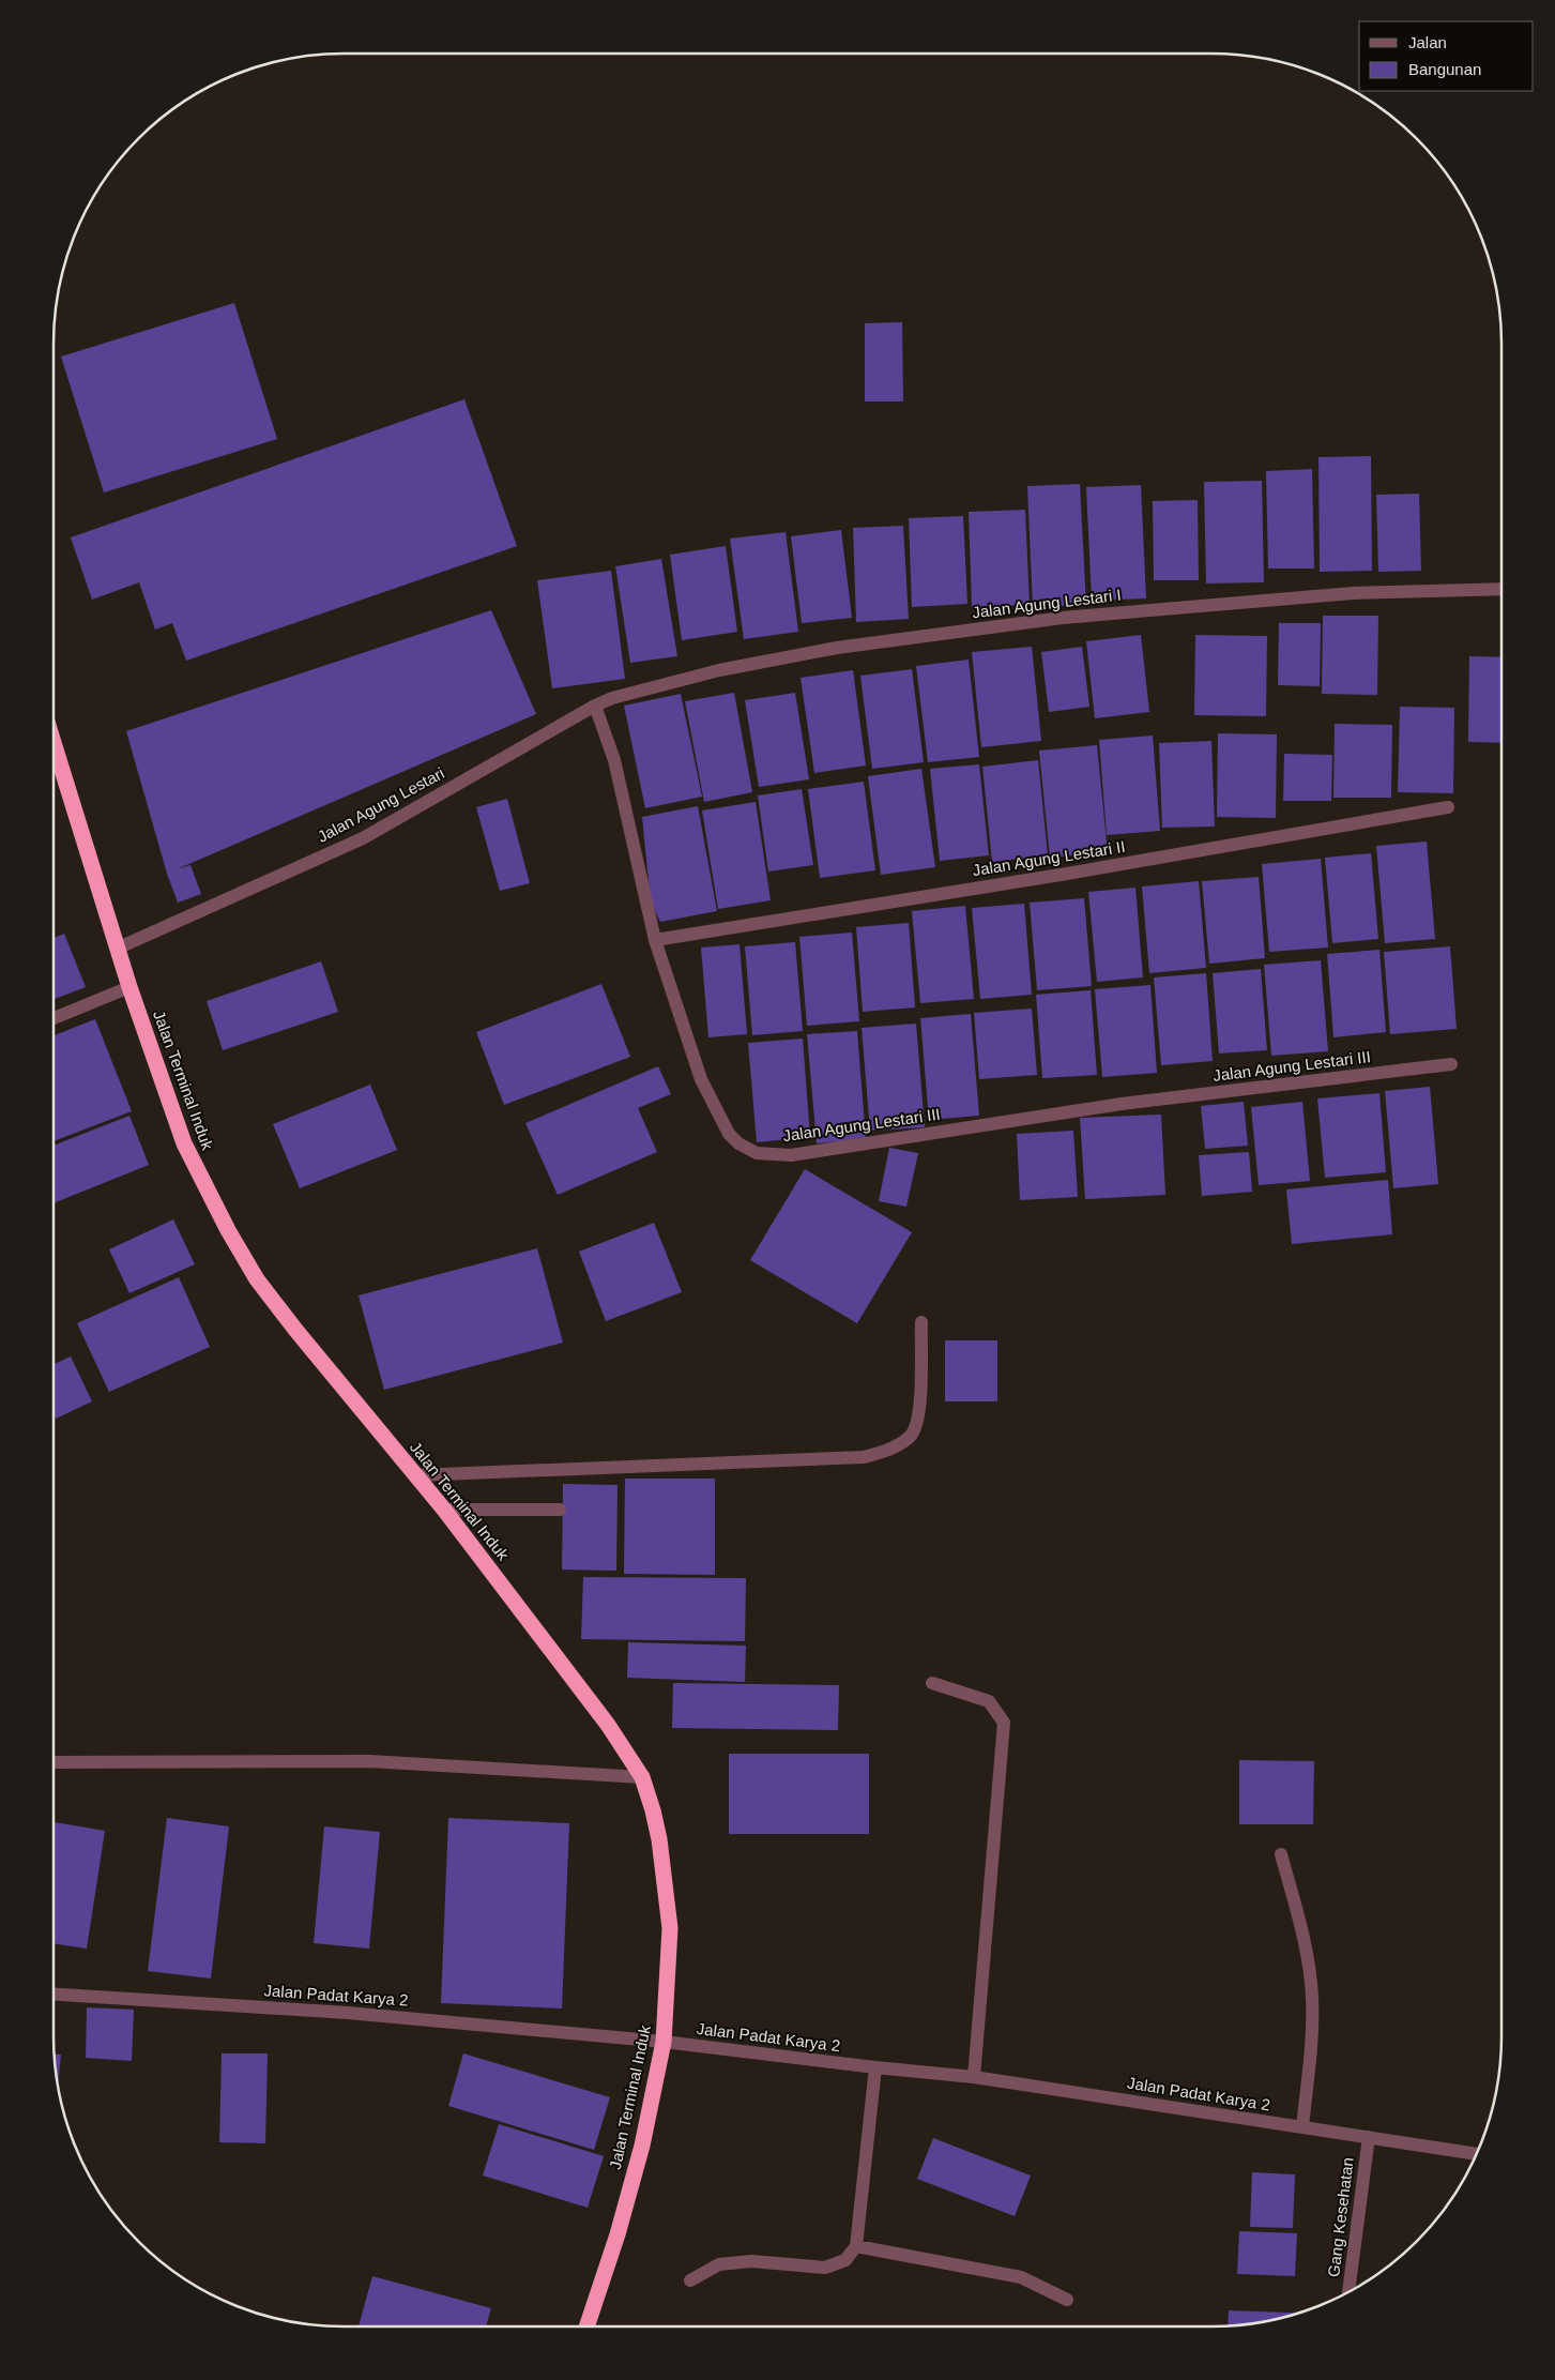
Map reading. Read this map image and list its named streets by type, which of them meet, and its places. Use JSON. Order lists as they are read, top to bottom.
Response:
{
  "streets": {
    "highway": ["Jalan Terminal Induk"],
    "street": [
      "Jalan Agung Lestari I",
      "Jalan Agung Lestari",
      "Jalan Agung Lestari II",
      "Jalan Agung Lestari III",
      "Jalan Padat Karya 2",
      "Gang Kesehatan"
    ]
  },
  "crossings": [
    ["Jalan Agung Lestari I", "Jalan Agung Lestari"],
    ["Jalan Agung Lestari I", "Jalan Agung Lestari III"],
    ["Jalan Agung Lestari", "Jalan Agung Lestari III"],
    ["Jalan Agung Lestari", "Jalan Terminal Induk"],
    ["Jalan Agung Lestari II", "Jalan Agung Lestari III"],
    ["Jalan Terminal Induk", "Jalan Padat Karya 2"],
    ["Jalan Padat Karya 2", "Gang Kesehatan"]
  ],
  "legend": ["Jalan", "Bangunan"]
}
